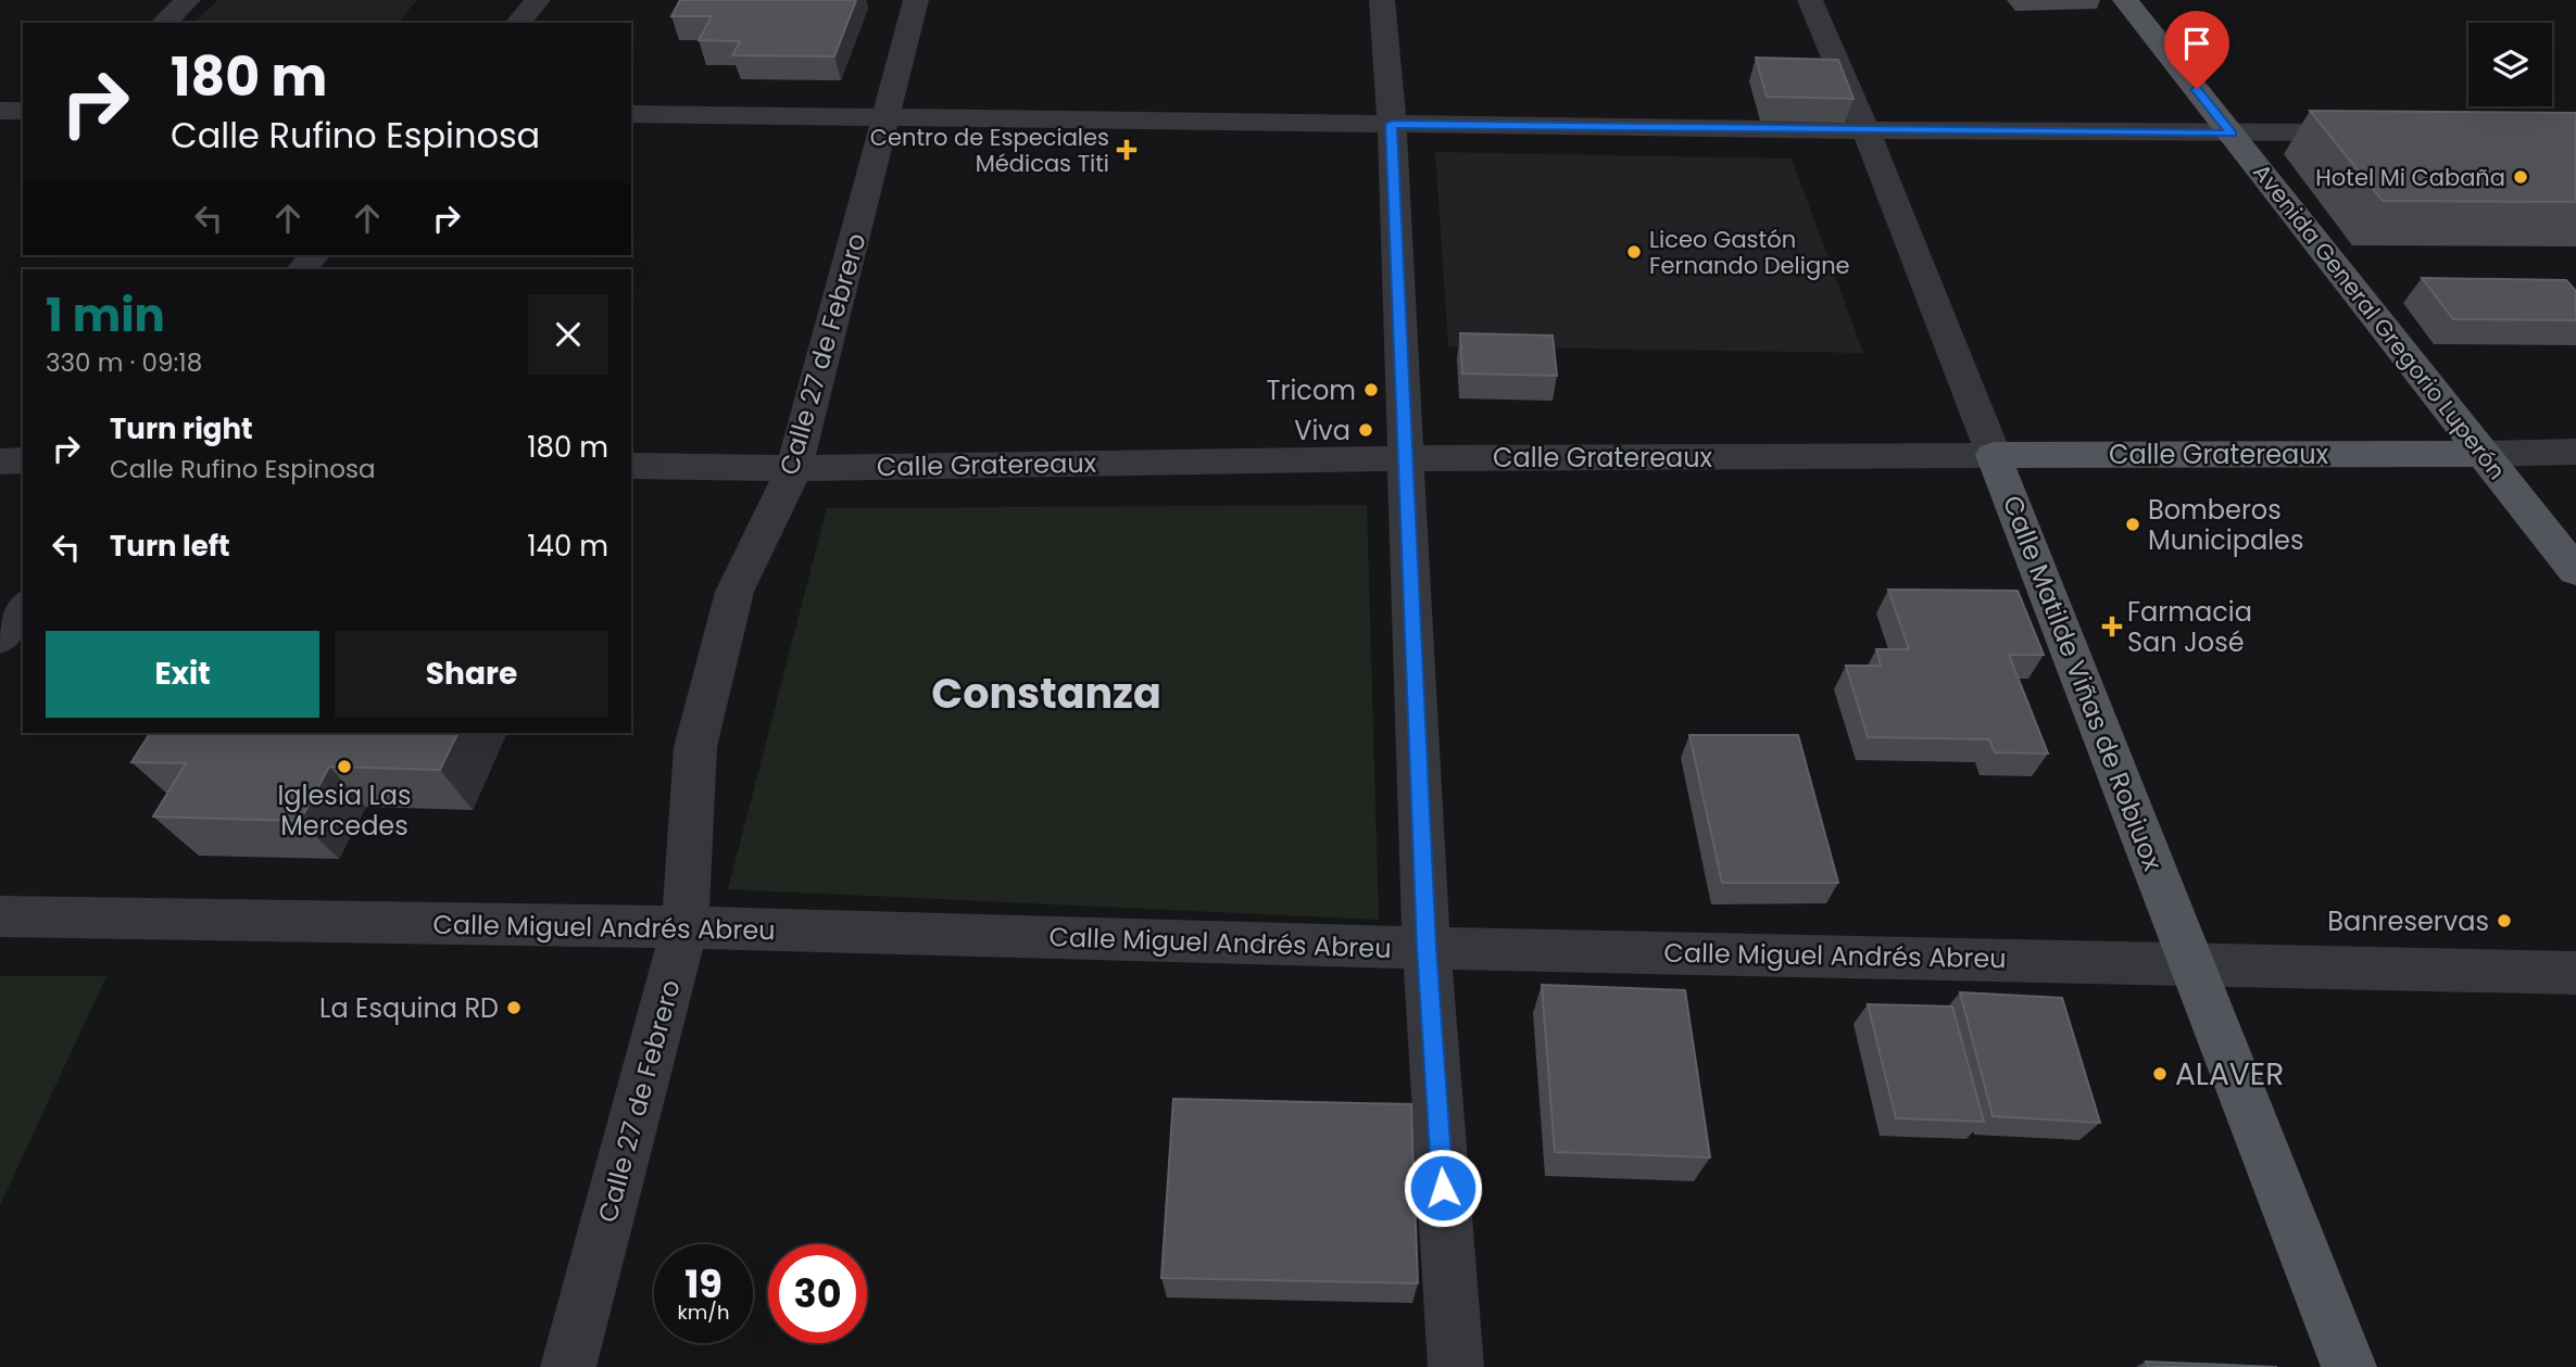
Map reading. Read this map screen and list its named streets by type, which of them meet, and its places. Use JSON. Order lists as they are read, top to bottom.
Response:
{
  "streets": {
    "main road": ["Avenida General Gregorio Luperón", "Calle Gratereaux", "Calle Matilde Viñas de Robiuox"],
    "street": ["Calle 27 de Febrero", "Calle Miguel Andrés Abreu"]
  },
  "crossings": [
    ["Avenida General Gregorio Luperón", "Calle Gratereaux"],
    ["Calle 27 de Febrero", "Calle Gratereaux"],
    ["Calle 27 de Febrero", "Calle Miguel Andrés Abreu"],
    ["Calle Gratereaux", "Calle Matilde Viñas de Robiuox"],
    ["Calle Matilde Viñas de Robiuox", "Calle Miguel Andrés Abreu"]
  ],
  "districts": ["Constanza"],
  "places": {
    "health": ["Centro de Especiales Médicas Titi", "Farmacia San José"],
    "other": [
      "Hotel Mi Cabaña",
      "Liceo Gastón Fernando Deligne",
      "Tricom",
      "Viva",
      "Bomberos Municipales",
      "Iglesia Las Mercedes",
      "Banreservas",
      "La Esquina RD",
      "ALAVER"
    ]
  },
  "page": {
    "turn": ["180 m", "Calle Rufino Espinosa"],
    "heading": ["1 min", "330 m · 09:18"],
    "list": [
      {
        "name": "Turn right",
        "note": "Calle Rufino Espinosa",
        "value": "180 m"
      },
      {
        "name": "Turn left",
        "value": "140 m"
      }
    ],
    "buttons": ["Exit", "Share"],
    "speed": "19 km/h",
    "limit": "30"
  }
}
